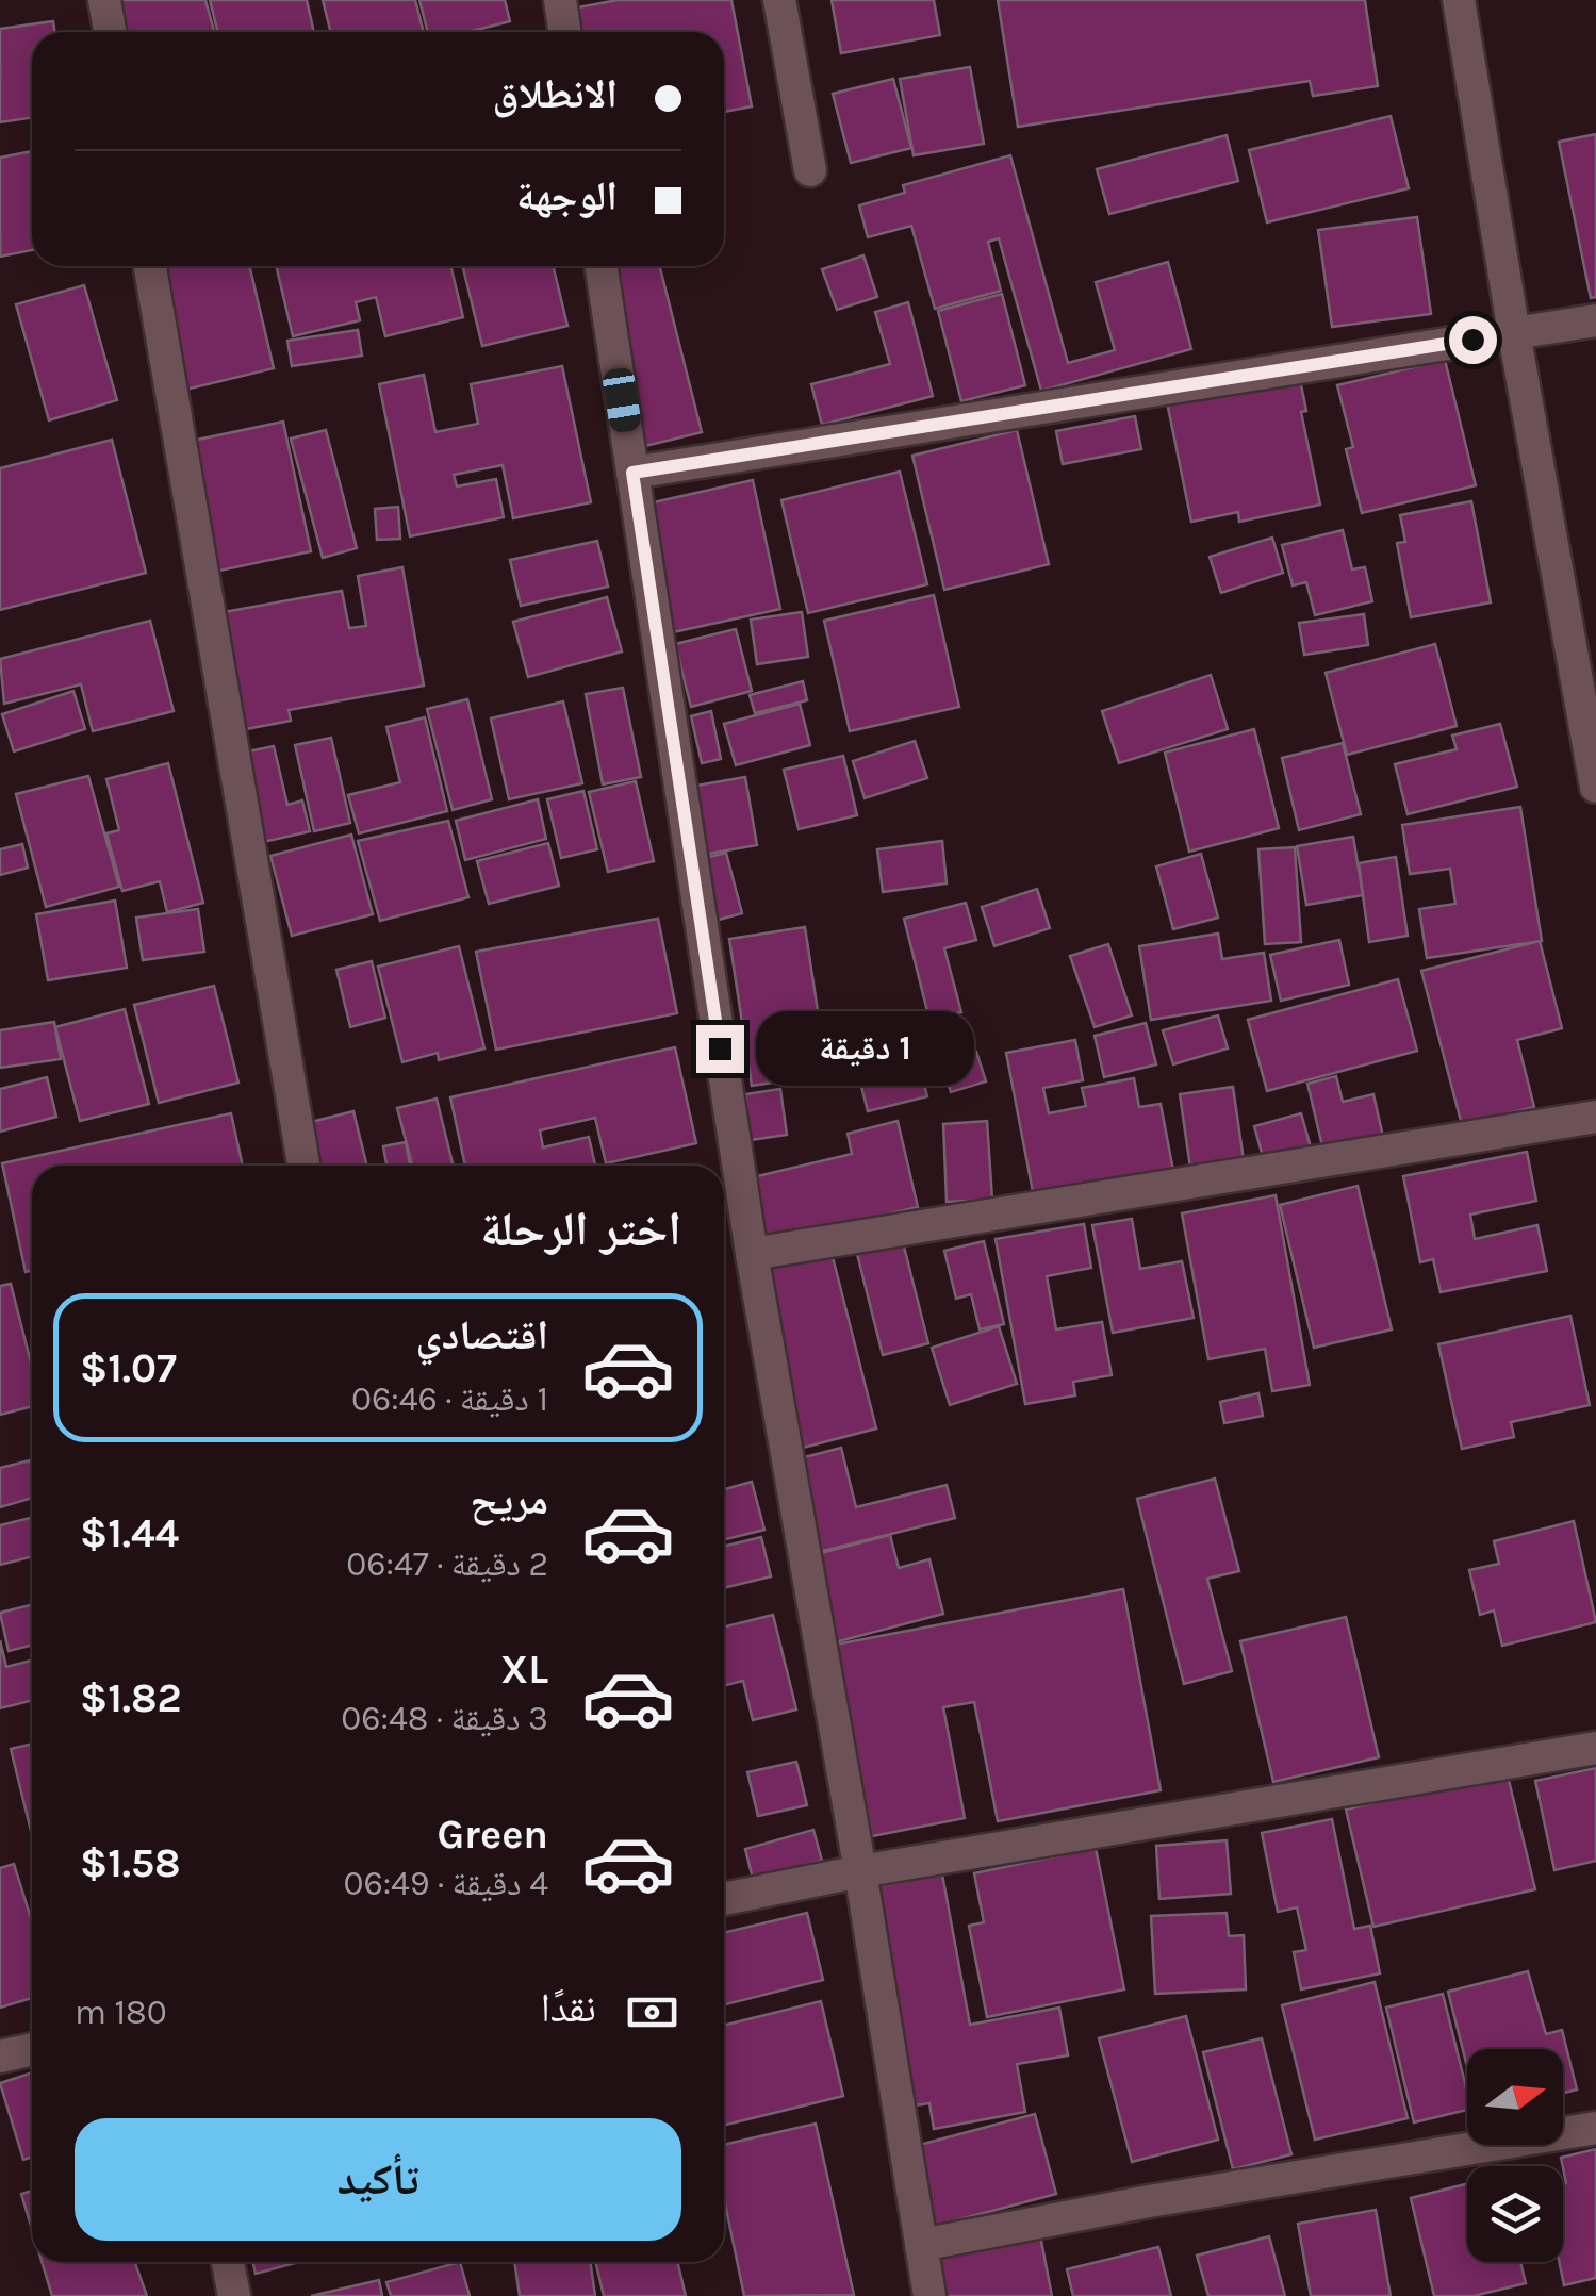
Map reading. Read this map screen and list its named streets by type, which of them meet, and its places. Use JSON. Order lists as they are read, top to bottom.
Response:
{
  "north": "right",
  "page": {
    "banner": ["الانطلاق", "الوجهة"],
    "bubble": "1 دقيقة",
    "heading": "اختر الرحلة",
    "list": [
      {
        "name": "اقتصادي",
        "note": "1 دقيقة · 06:46",
        "value": "$1.07"
      },
      {
        "name": "مريح",
        "note": "2 دقيقة · 06:47",
        "value": "$1.44"
      },
      {
        "name": "XL",
        "note": "3 دقيقة · 06:48",
        "value": "$1.82"
      },
      {
        "name": "Green",
        "note": "4 دقيقة · 06:49",
        "value": "$1.58"
      }
    ],
    "pay": ["نقدًا", "180 m"],
    "buttons": "تأكيد"
  }
}
